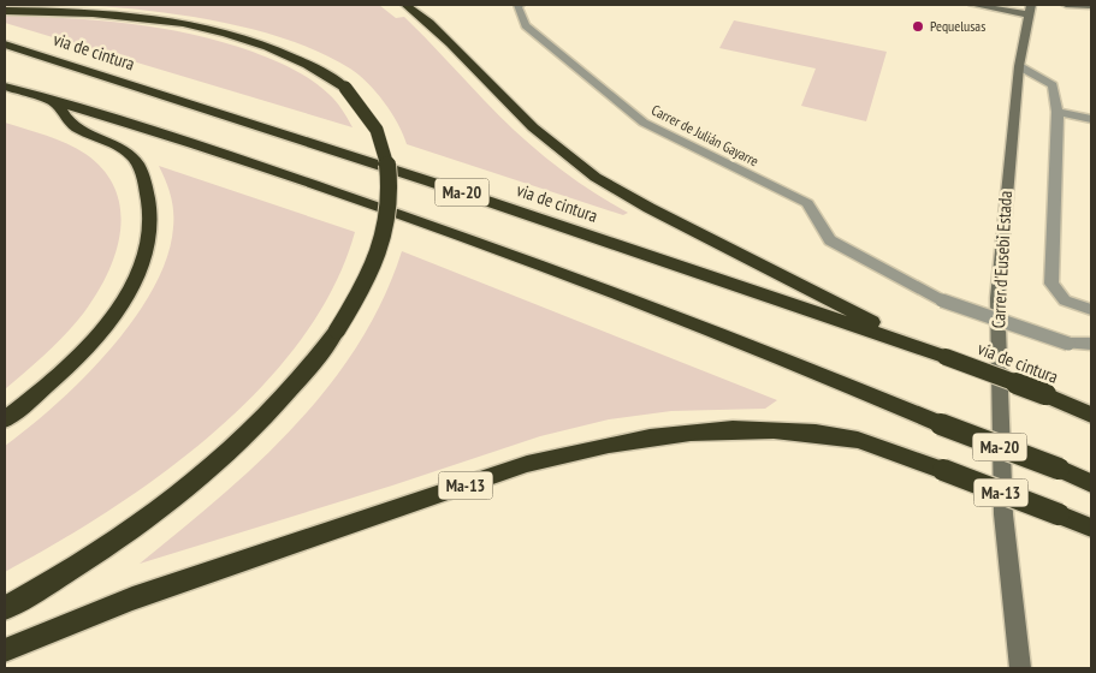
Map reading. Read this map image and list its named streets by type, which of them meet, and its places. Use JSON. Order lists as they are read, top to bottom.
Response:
{
  "streets": {
    "highway": ["via de cintura", "Ma-20", "Ma-13"],
    "main road": ["Carrer d'Eusebi Estada"],
    "street": ["Carrer de Julián Gayarre"]
  },
  "places": ["Pequelusas"]
}
